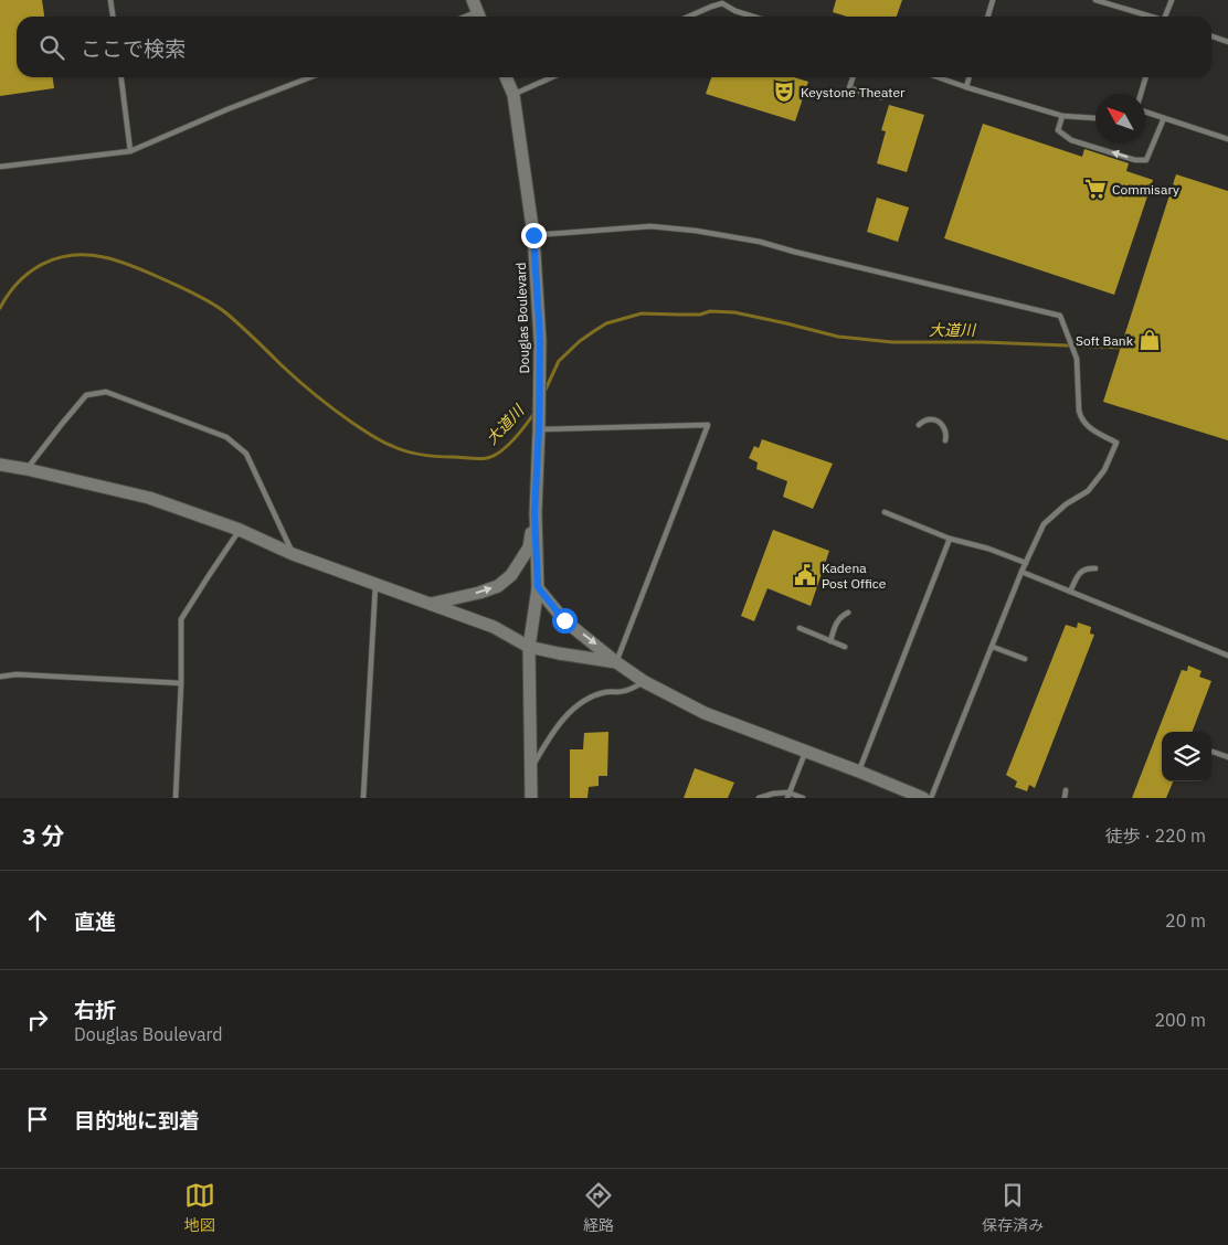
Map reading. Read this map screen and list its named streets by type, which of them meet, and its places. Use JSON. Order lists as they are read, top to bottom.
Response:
{
  "streets": {
    "street": ["Douglas Boulevard"]
  },
  "water": ["大道川"],
  "places": {
    "theatre": ["Keystone Theater"],
    "supermarket": ["Commisary"],
    "shop": ["Soft Bank"],
    "public building": ["Kadena Post Office"]
  },
  "north": "top left",
  "page": {
    "search": "ここで検索",
    "heading": ["3 分", "徒歩 · 220 m"],
    "list": [
      ["直進", "20 m"],
      ["右折", "Douglas Boulevard", "200 m"],
      "目的地に到着"
    ],
    "nav": ["地図", "経路", "保存済み"]
  }
}
